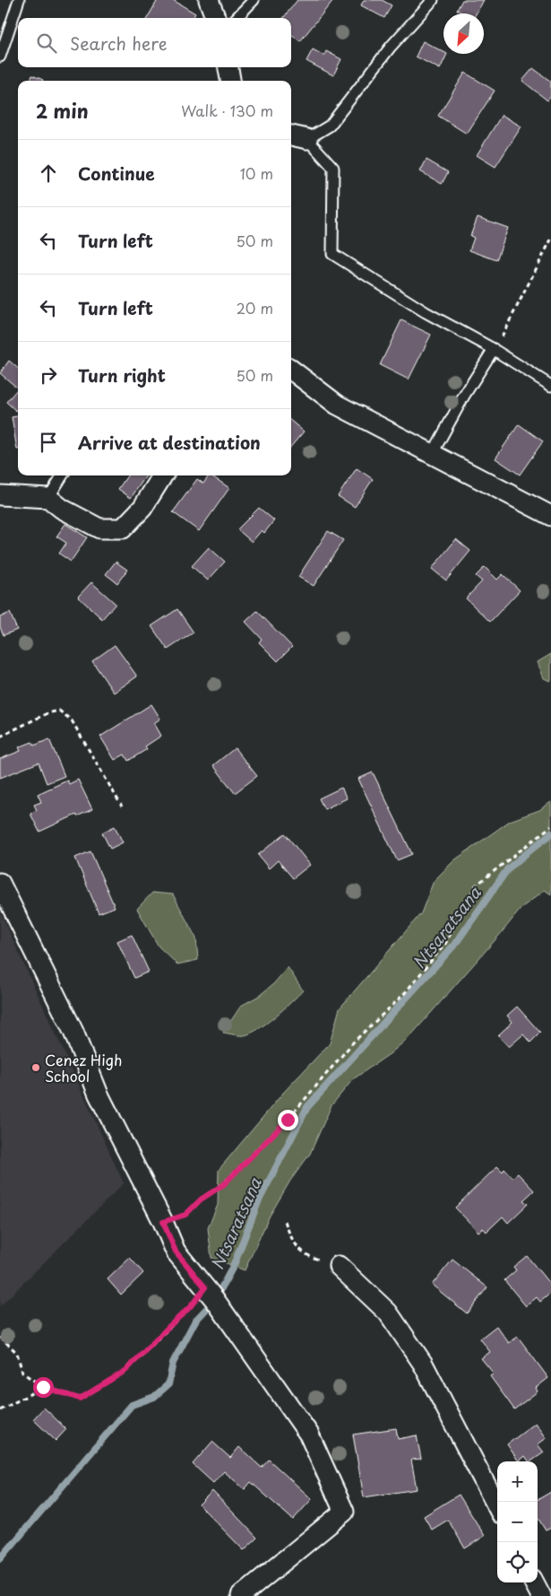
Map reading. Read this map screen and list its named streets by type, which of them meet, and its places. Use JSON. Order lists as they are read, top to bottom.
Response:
{
  "water": ["Ntsaratsana"],
  "places": ["Cenez High School"],
  "north": "bottom left",
  "page": {
    "search": "Search here",
    "heading": ["2 min", "Walk · 130 m"],
    "list": [
      ["Continue", "10 m"],
      ["Turn left", "50 m"],
      ["Turn left", "20 m"],
      ["Turn right", "50 m"],
      "Arrive at destination"
    ],
    "map_buttons": ["+", "−"]
  }
}
